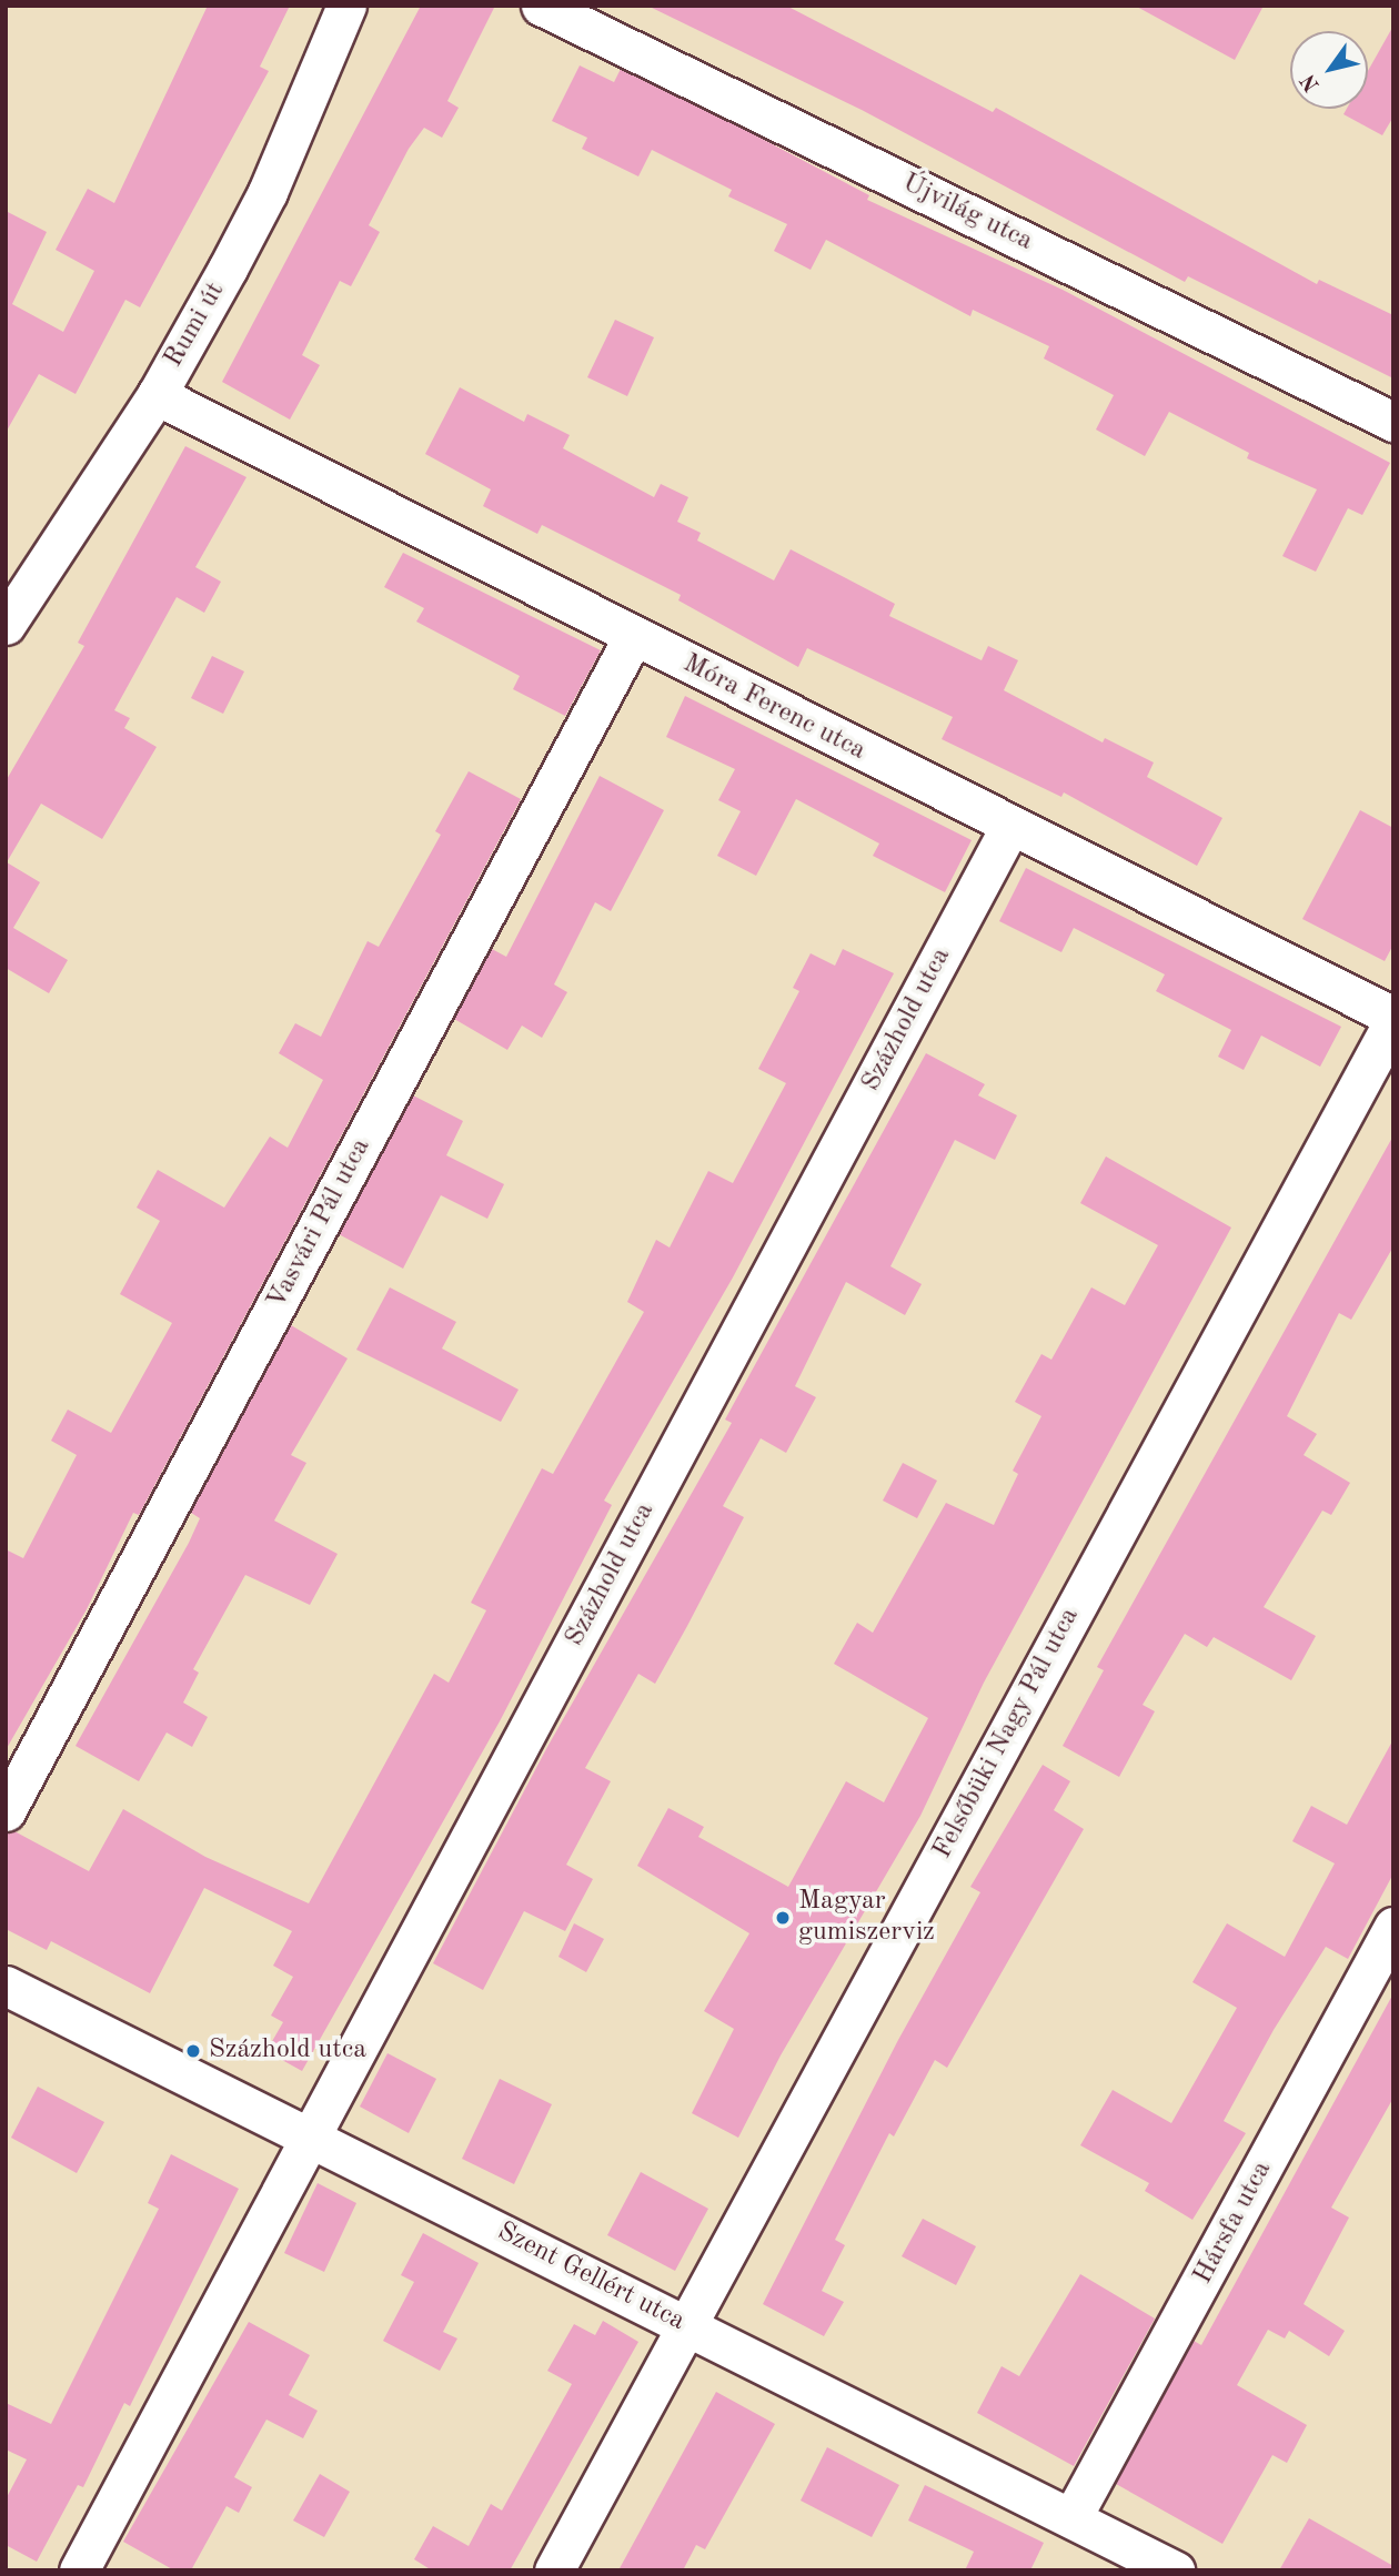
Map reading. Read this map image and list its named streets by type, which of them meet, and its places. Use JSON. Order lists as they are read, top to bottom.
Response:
{
  "streets": {
    "street": [
      "Újvilág utca",
      "Rumi út",
      "Móra Ferenc utca",
      "Százhold utca",
      "Vasvári Pál utca",
      "Felsőbüki Nagy Pál utca",
      "Hársfa utca",
      "Szent Gellért utca"
    ]
  },
  "crossings": [
    ["Rumi út", "Móra Ferenc utca"],
    ["Móra Ferenc utca", "Százhold utca"],
    ["Móra Ferenc utca", "Vasvári Pál utca"],
    ["Móra Ferenc utca", "Felsőbüki Nagy Pál utca"],
    ["Százhold utca", "Szent Gellért utca"],
    ["Felsőbüki Nagy Pál utca", "Szent Gellért utca"],
    ["Hársfa utca", "Szent Gellért utca"]
  ],
  "places": ["Magyar gumiszerviz", "Százhold utca"],
  "north": "bottom left"
}
